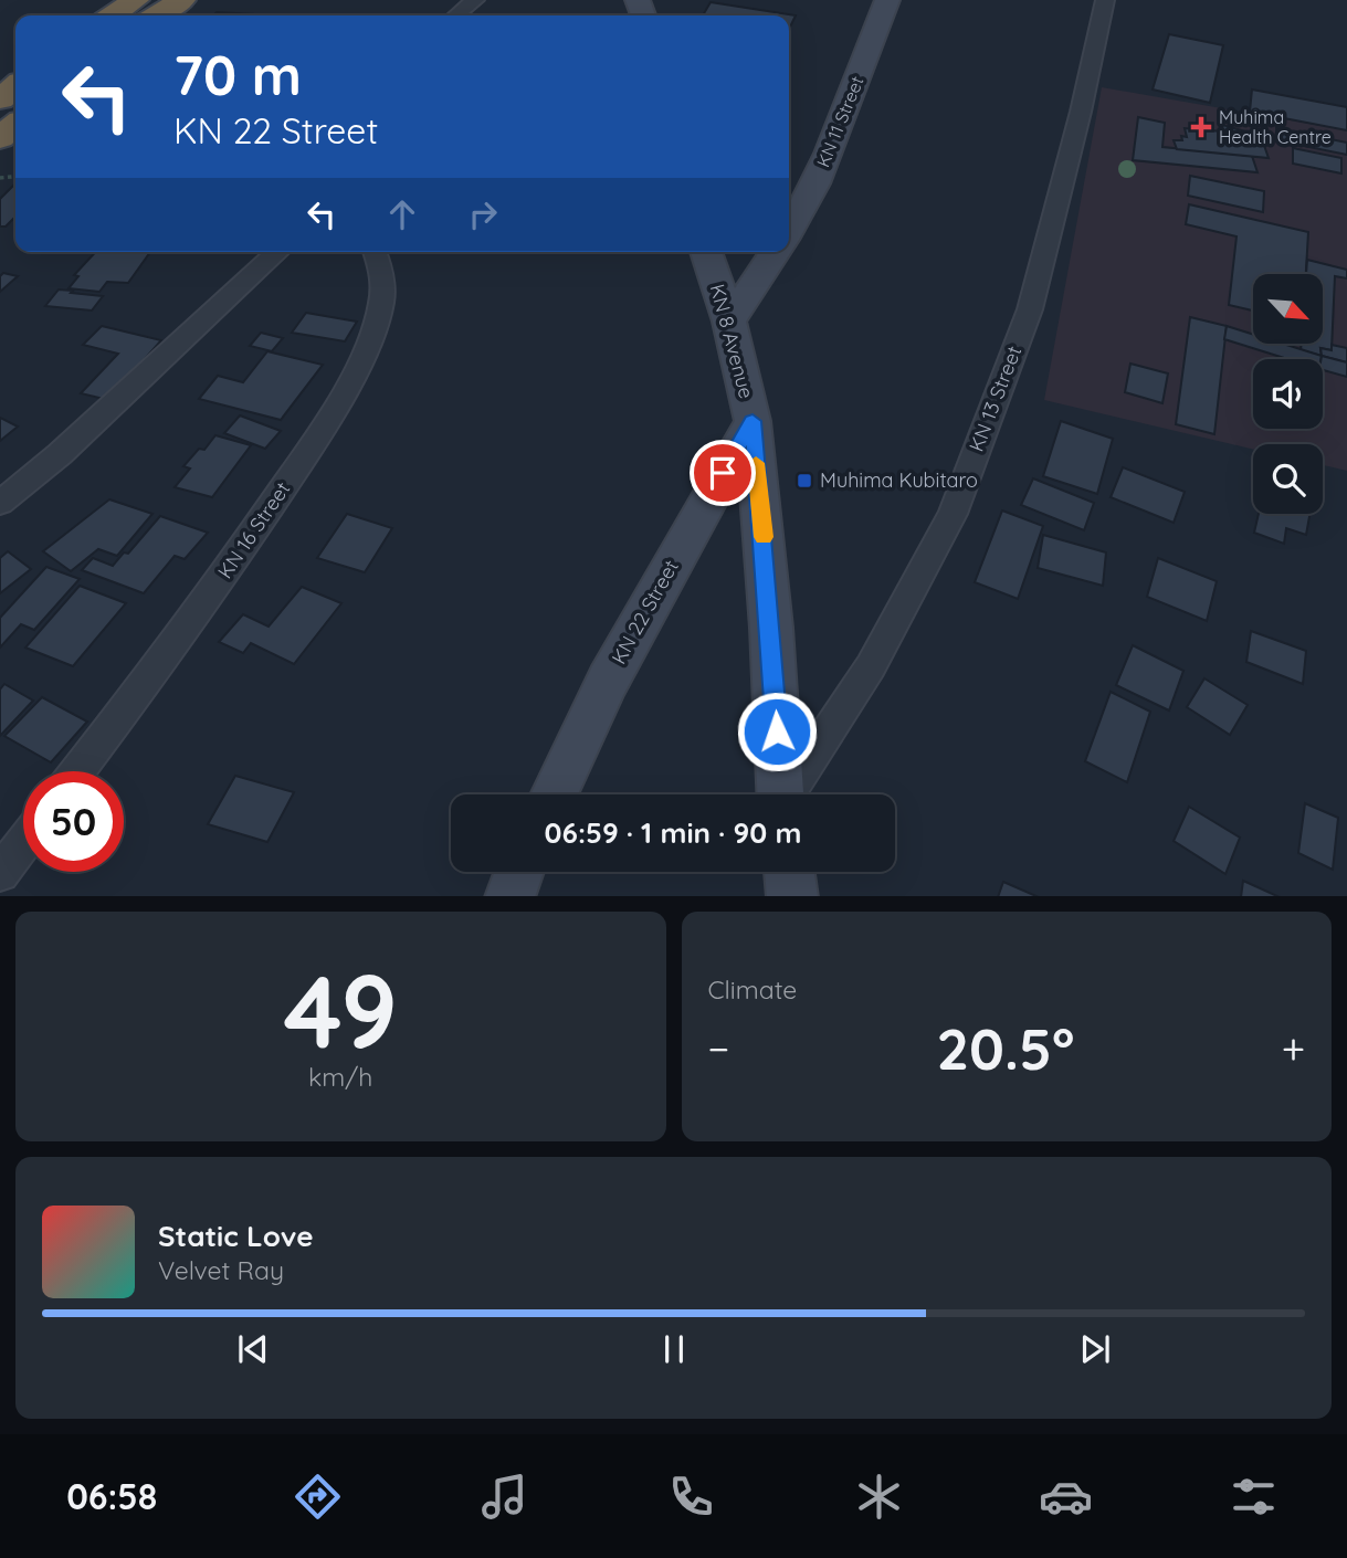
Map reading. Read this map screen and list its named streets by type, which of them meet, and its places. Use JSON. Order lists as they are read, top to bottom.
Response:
{
  "streets": {
    "street": [
      "KN 11 Street",
      "KN 8 Avenue",
      "KN 13 Street",
      "KN 16 Street",
      "KN 22 Street"
    ]
  },
  "crossings": [
    ["KN 8 Avenue", "KN 22 Street"]
  ],
  "places": {
    "health": ["Muhima Health Centre"],
    "transit": ["Muhima Kubitaro"]
  },
  "north": "bottom right",
  "page": {
    "turn": ["70 m", "KN 22 Street"],
    "limit": "50",
    "trip": "06:59 · 1 min · 90 m",
    "tile": [
      ["49", "km/h"],
      "Climate"
    ],
    "heat": ["−", "20.5°", "+"],
    "song": ["Static Love", "Velvet Ray"],
    "tabs": "06:58"
  }
}
